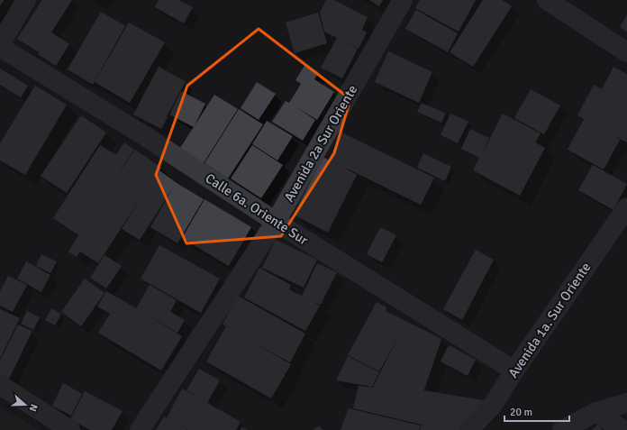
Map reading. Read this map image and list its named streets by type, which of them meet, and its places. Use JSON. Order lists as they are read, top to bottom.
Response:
{
  "streets": {
    "street": ["Avenida 2a Sur Oriente", "Calle 6a. Oriente Sur", "Avenida 1a. Sur Oriente"]
  },
  "crossings": [
    ["Avenida 2a Sur Oriente", "Calle 6a. Oriente Sur"],
    ["Calle 6a. Oriente Sur", "Avenida 1a. Sur Oriente"]
  ],
  "scale_bar": "20 m",
  "north": "right"
}
